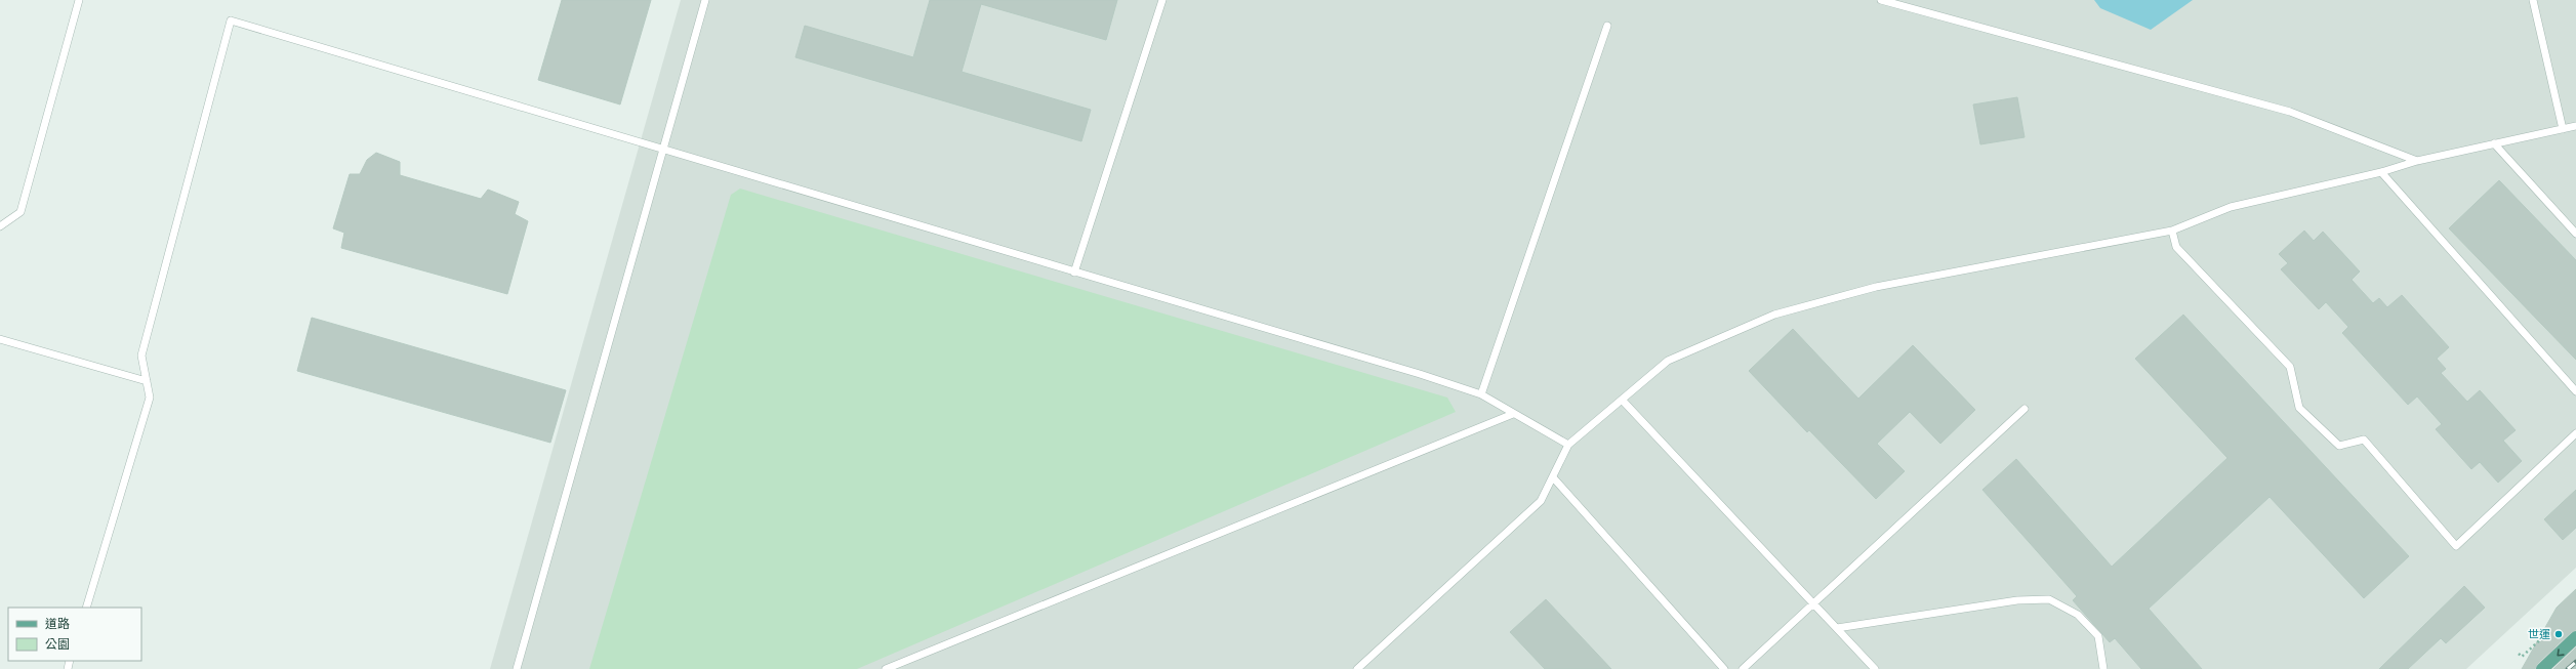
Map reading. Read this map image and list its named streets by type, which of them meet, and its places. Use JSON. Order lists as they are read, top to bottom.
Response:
{
  "places": ["世運"],
  "legend": ["道路", "公園"]
}
